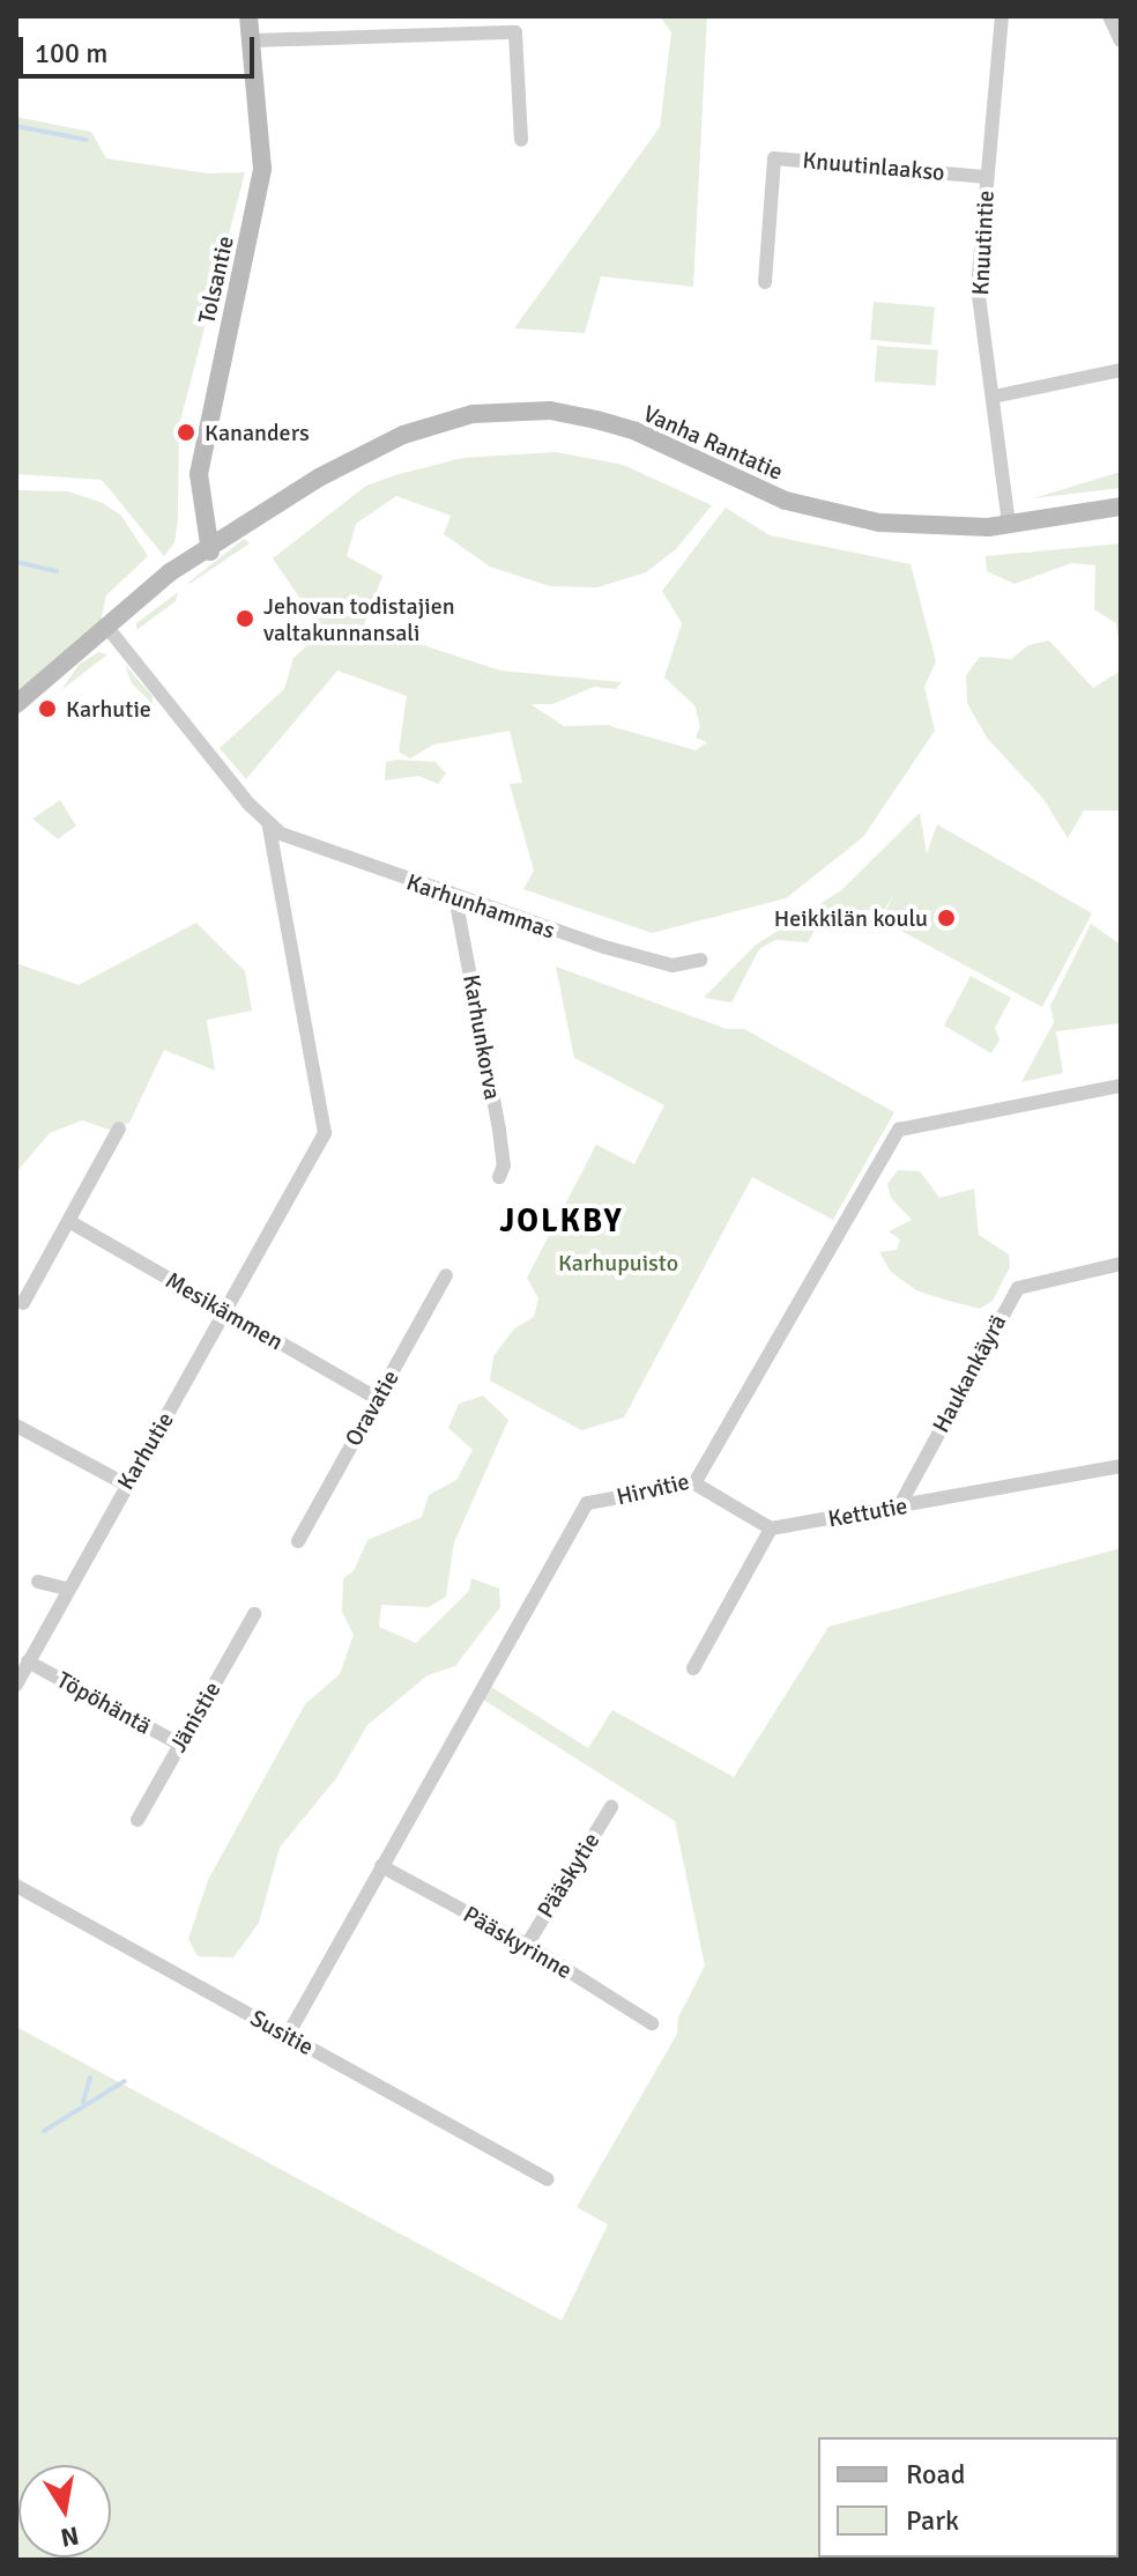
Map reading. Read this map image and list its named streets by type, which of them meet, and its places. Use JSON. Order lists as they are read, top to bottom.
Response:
{
  "streets": {
    "main road": ["Tolsantie", "Vanha Rantatie"],
    "street": [
      "Knuutinlaakso",
      "Knuutintie",
      "Karhunhammas",
      "Karhunkorva",
      "Mesikämmen",
      "Haukankäyrä",
      "Oravatie",
      "Karhutie",
      "Hirvitie",
      "Kettutie",
      "Töpöhäntä",
      "Jänistie",
      "Pääskytie",
      "Pääskyrinne",
      "Susitie"
    ]
  },
  "crossings": [
    ["Knuutinlaakso", "Knuutintie"],
    ["Knuutintie", "Vanha Rantatie"],
    ["Tolsantie", "Vanha Rantatie"],
    ["Vanha Rantatie", "Karhutie"],
    ["Karhunhammas", "Karhunkorva"],
    ["Karhunhammas", "Karhutie"],
    ["Mesikämmen", "Oravatie"],
    ["Mesikämmen", "Karhutie"],
    ["Haukankäyrä", "Kettutie"],
    ["Karhutie", "Töpöhäntä"],
    ["Hirvitie", "Pääskyrinne"],
    ["Hirvitie", "Susitie"],
    ["Töpöhäntä", "Jänistie"],
    ["Pääskytie", "Pääskyrinne"]
  ],
  "districts": ["JOLKBY"],
  "parks": ["Karhupuisto"],
  "places": [
    "Kananders",
    "Jehovan todistajien valtakunnansali",
    "Karhutie",
    "Heikkilän koulu"
  ],
  "legend": ["Road", "Park"],
  "scale_bar": "100 m",
  "north": "bottom"
}
